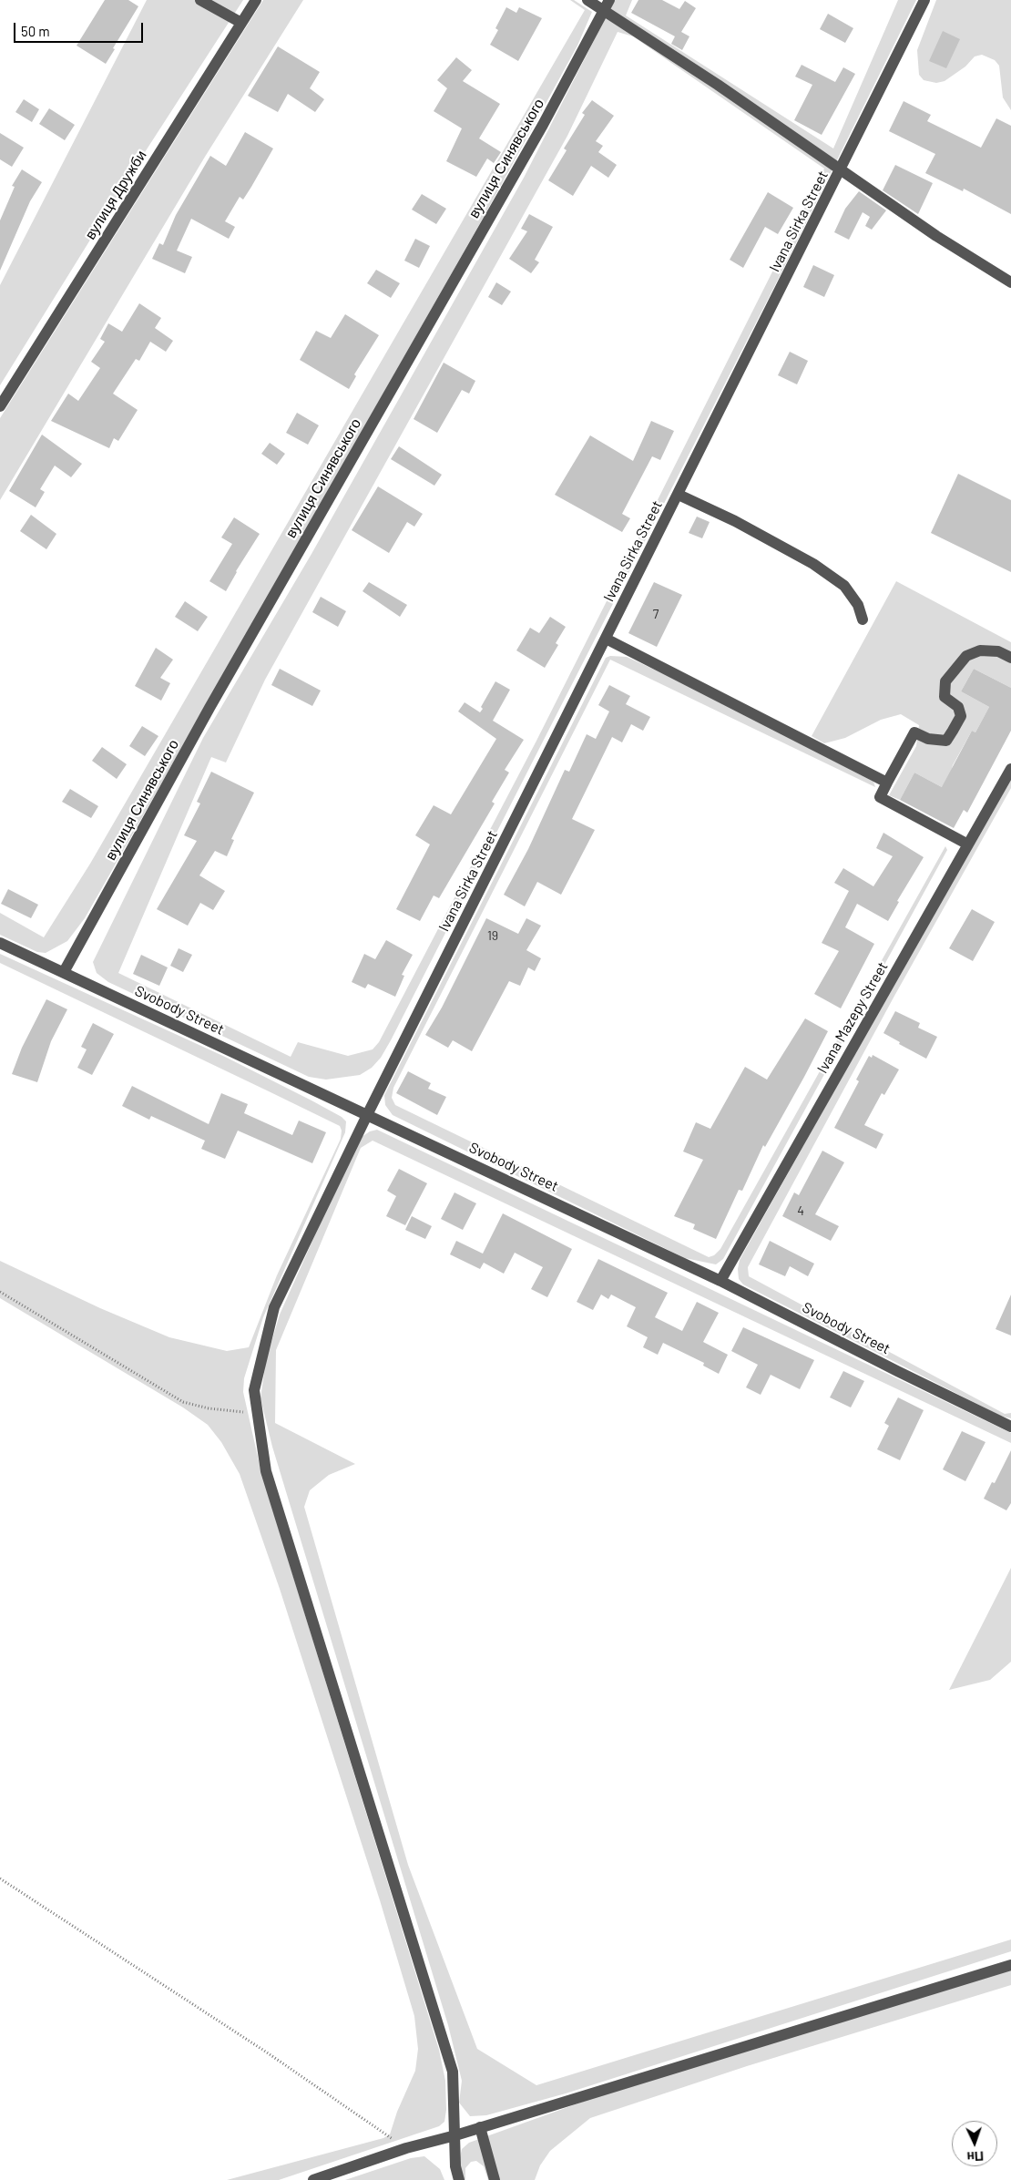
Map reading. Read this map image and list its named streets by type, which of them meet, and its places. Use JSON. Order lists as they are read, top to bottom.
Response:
{
  "streets": {
    "street": [
      "вулиця Синявського",
      "вулиця Дружби",
      "Ivana Sirka Street",
      "Svobody Street",
      "Ivana Mazepy Street"
    ]
  },
  "crossings": [
    ["вулиця Синявського", "Svobody Street"],
    ["Ivana Sirka Street", "Svobody Street"],
    ["Svobody Street", "Ivana Mazepy Street"]
  ],
  "house_numbers": ["7", "19", "4"],
  "scale_bar": "50 m",
  "north": "bottom"
}
